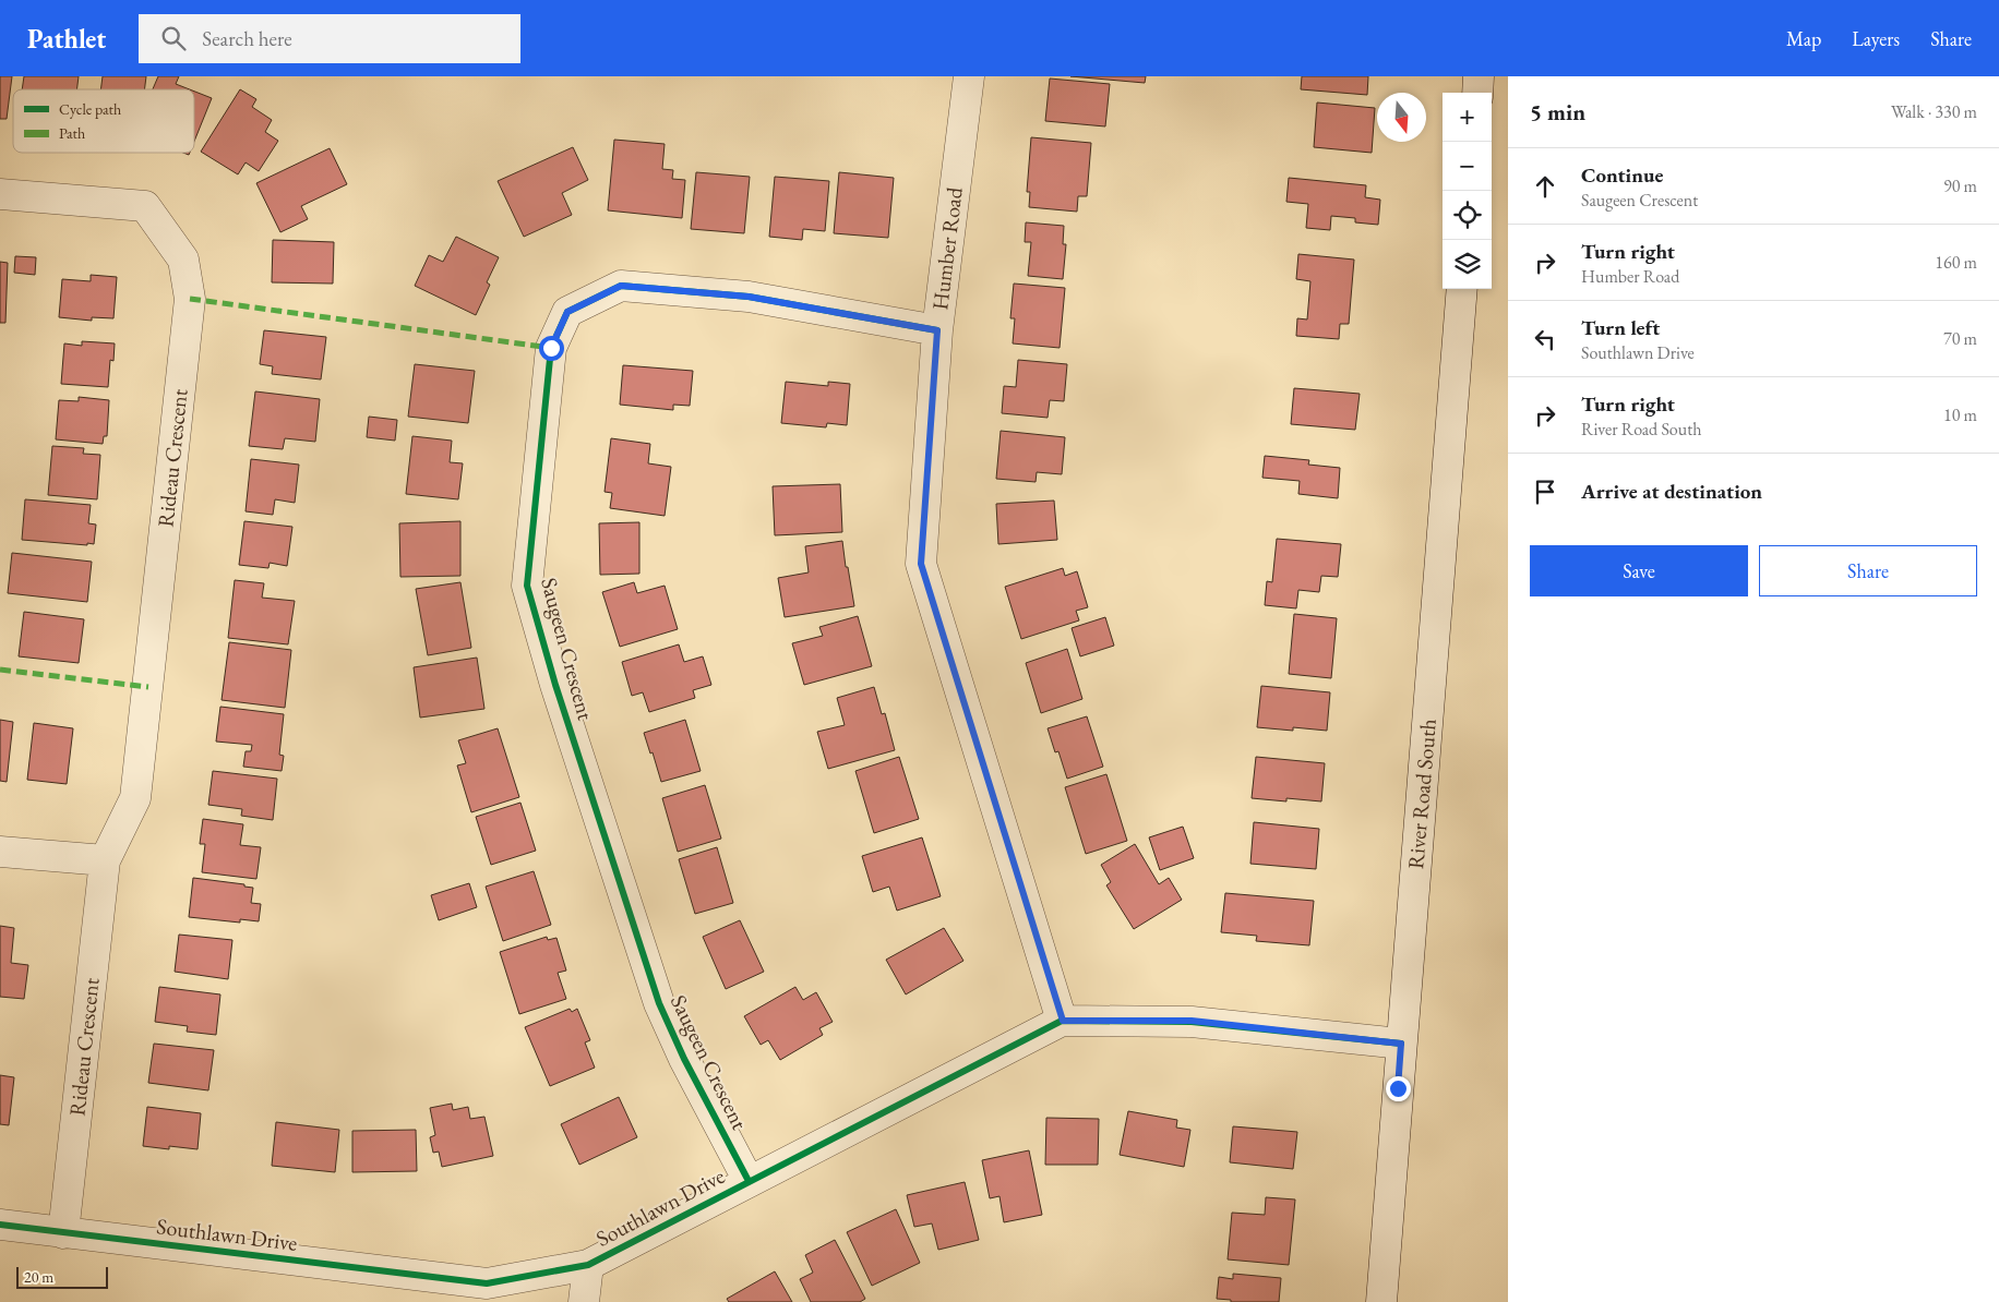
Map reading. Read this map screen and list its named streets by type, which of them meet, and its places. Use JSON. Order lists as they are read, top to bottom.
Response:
{
  "streets": {
    "street": [
      "Humber Road",
      "Rideau Crescent",
      "Saugeen Crescent",
      "River Road South",
      "Southlawn Drive"
    ]
  },
  "crossings": [
    ["Humber Road", "Saugeen Crescent"],
    ["Humber Road", "Southlawn Drive"],
    ["Rideau Crescent", "Southlawn Drive"],
    ["Saugeen Crescent", "Southlawn Drive"],
    ["River Road South", "Southlawn Drive"]
  ],
  "legend": ["Cycle path", "Path"],
  "scale_bar": "20 m",
  "north": "bottom",
  "page": {
    "header": "Pathlet",
    "search": "Search here",
    "nav": ["Map", "Layers", "Share"],
    "heading": ["5 min", "Walk · 330 m"],
    "map_buttons": ["+", "−"],
    "list": [
      ["Continue", "Saugeen Crescent", "90 m"],
      ["Turn right", "Humber Road", "160 m"],
      ["Turn left", "Southlawn Drive", "70 m"],
      ["Turn right", "River Road South", "10 m"],
      "Arrive at destination"
    ],
    "buttons": ["Save", "Share"],
    "scale": "20 m"
  }
}
